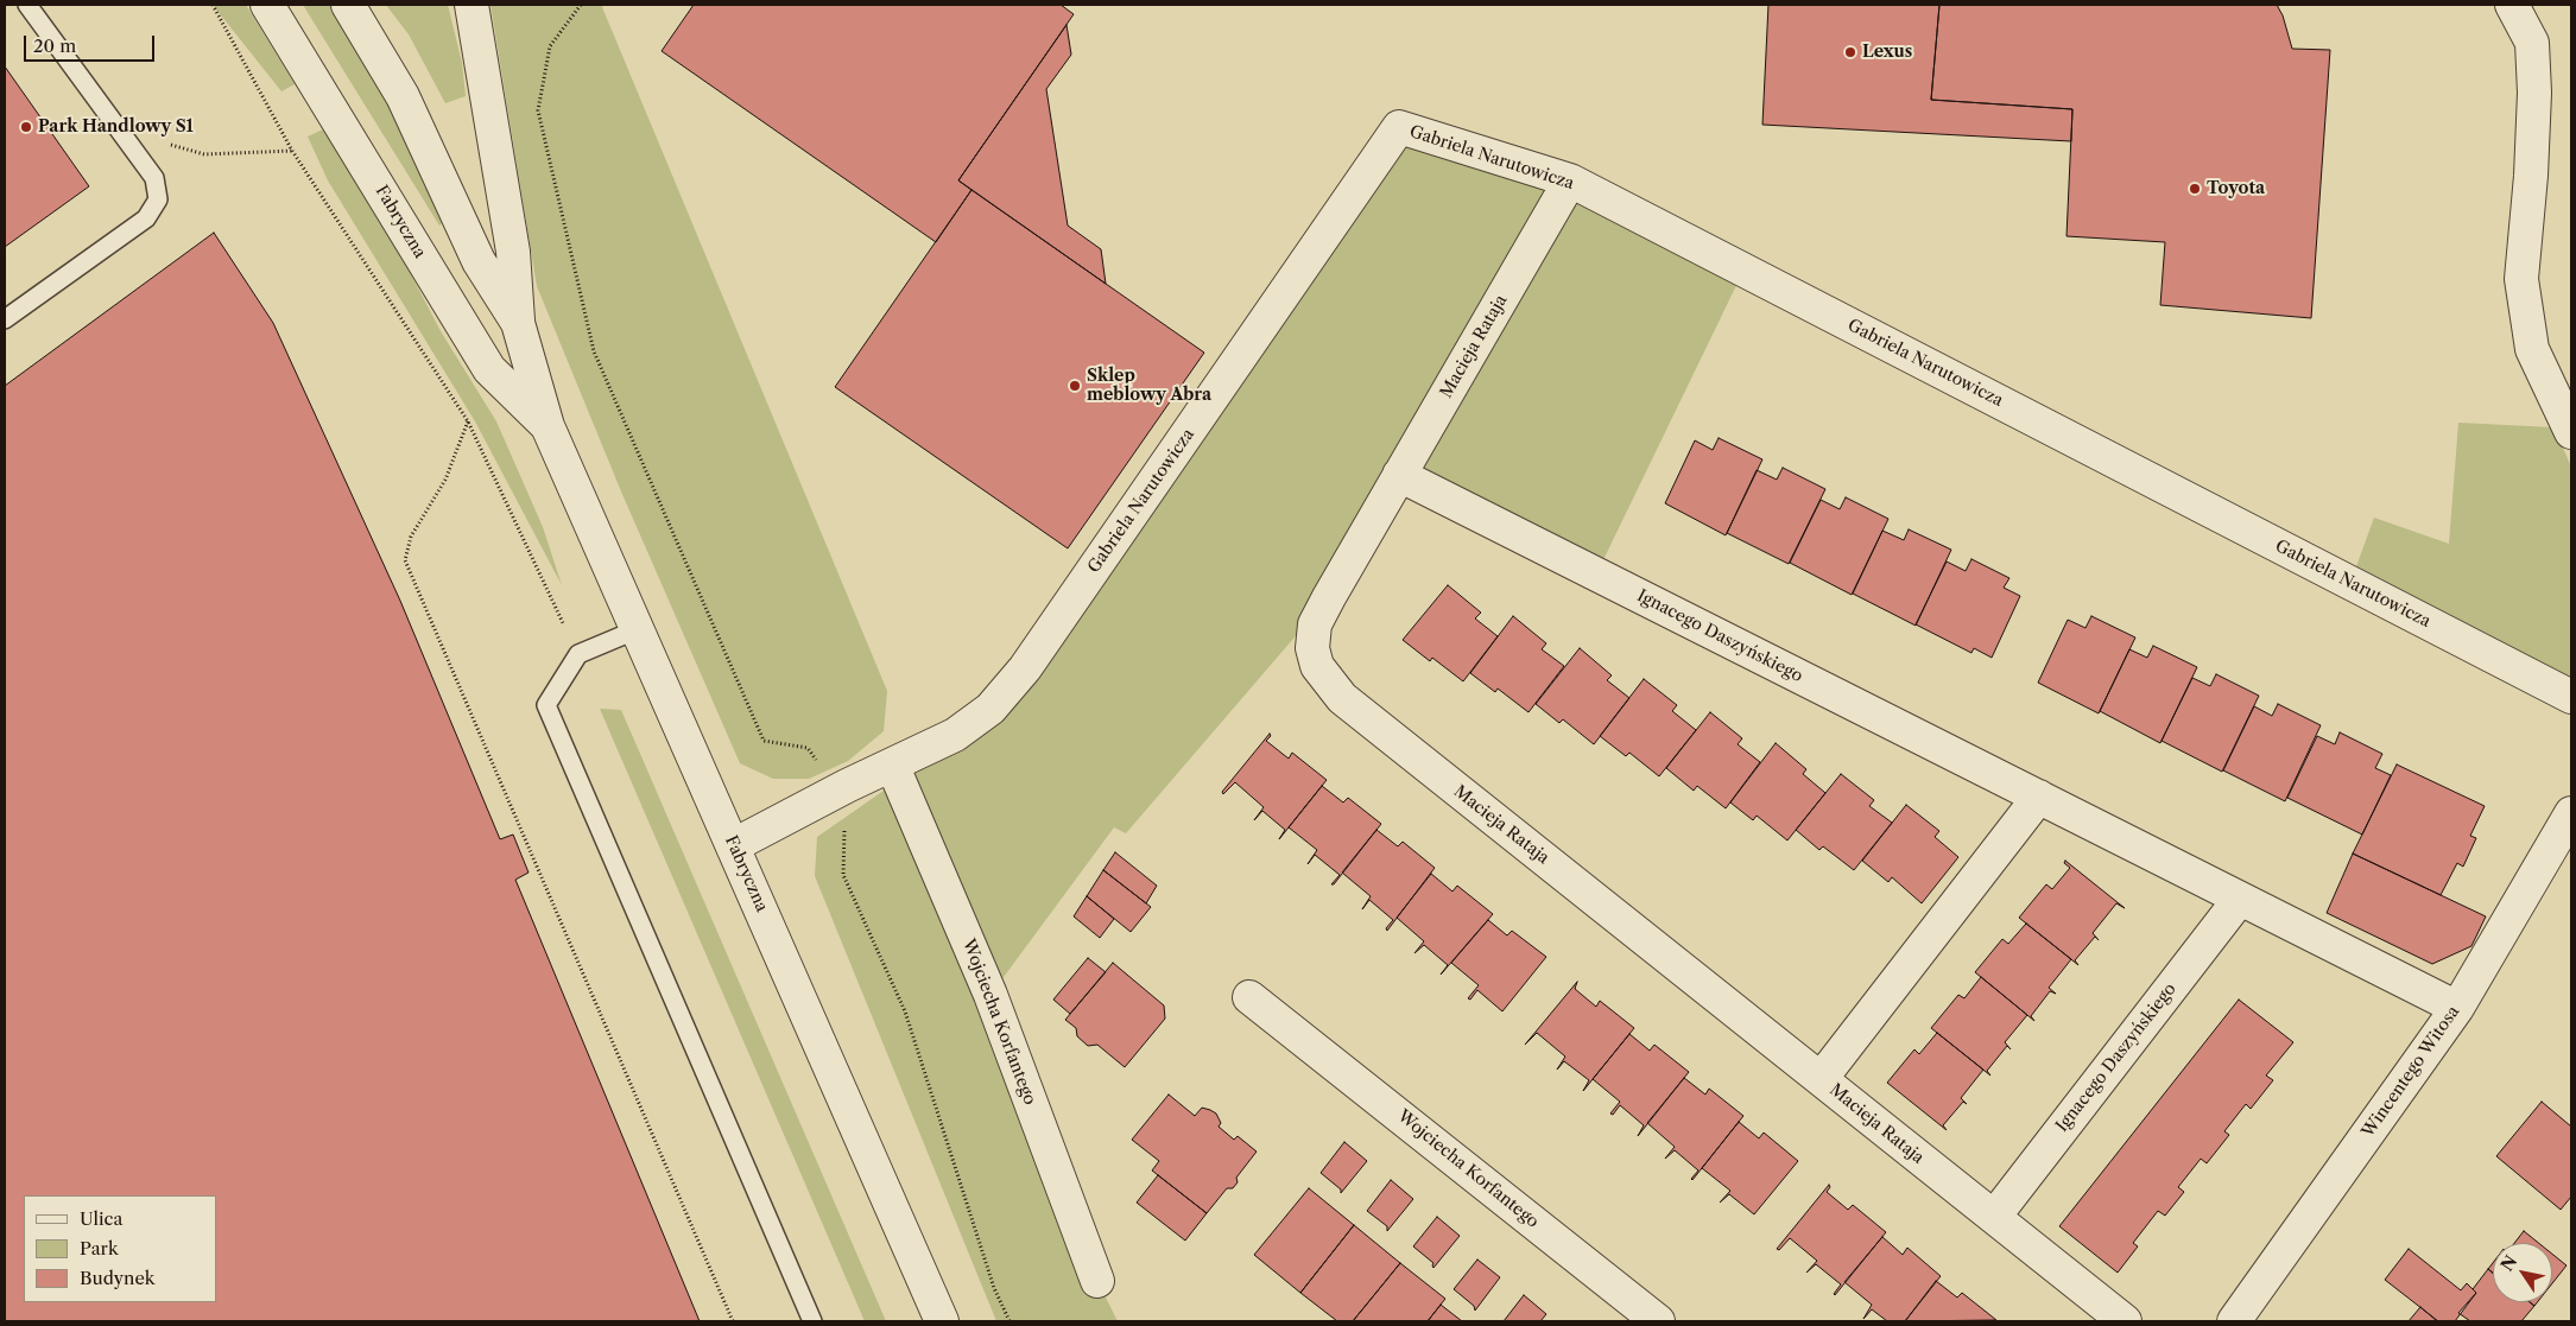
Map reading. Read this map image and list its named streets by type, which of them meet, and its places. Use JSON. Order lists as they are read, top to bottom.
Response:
{
  "streets": {
    "street": [
      "Gabriela Narutowicza",
      "Fabryczna",
      "Macieja Rataja",
      "Ignacego Daszyńskiego",
      "Wojciecha Korfantego",
      "Wincentego Witosa"
    ]
  },
  "crossings": [
    ["Gabriela Narutowicza", "Fabryczna"],
    ["Gabriela Narutowicza", "Macieja Rataja"],
    ["Gabriela Narutowicza", "Wojciecha Korfantego"],
    ["Macieja Rataja", "Ignacego Daszyńskiego"],
    ["Ignacego Daszyńskiego", "Wincentego Witosa"]
  ],
  "places": [
    "Lexus",
    "Park Handlowy S1",
    "Toyota",
    "Sklep meblowy Abra"
  ],
  "legend": ["Ulica", "Park", "Budynek"],
  "scale_bar": "20 m",
  "north": "top left"
}
